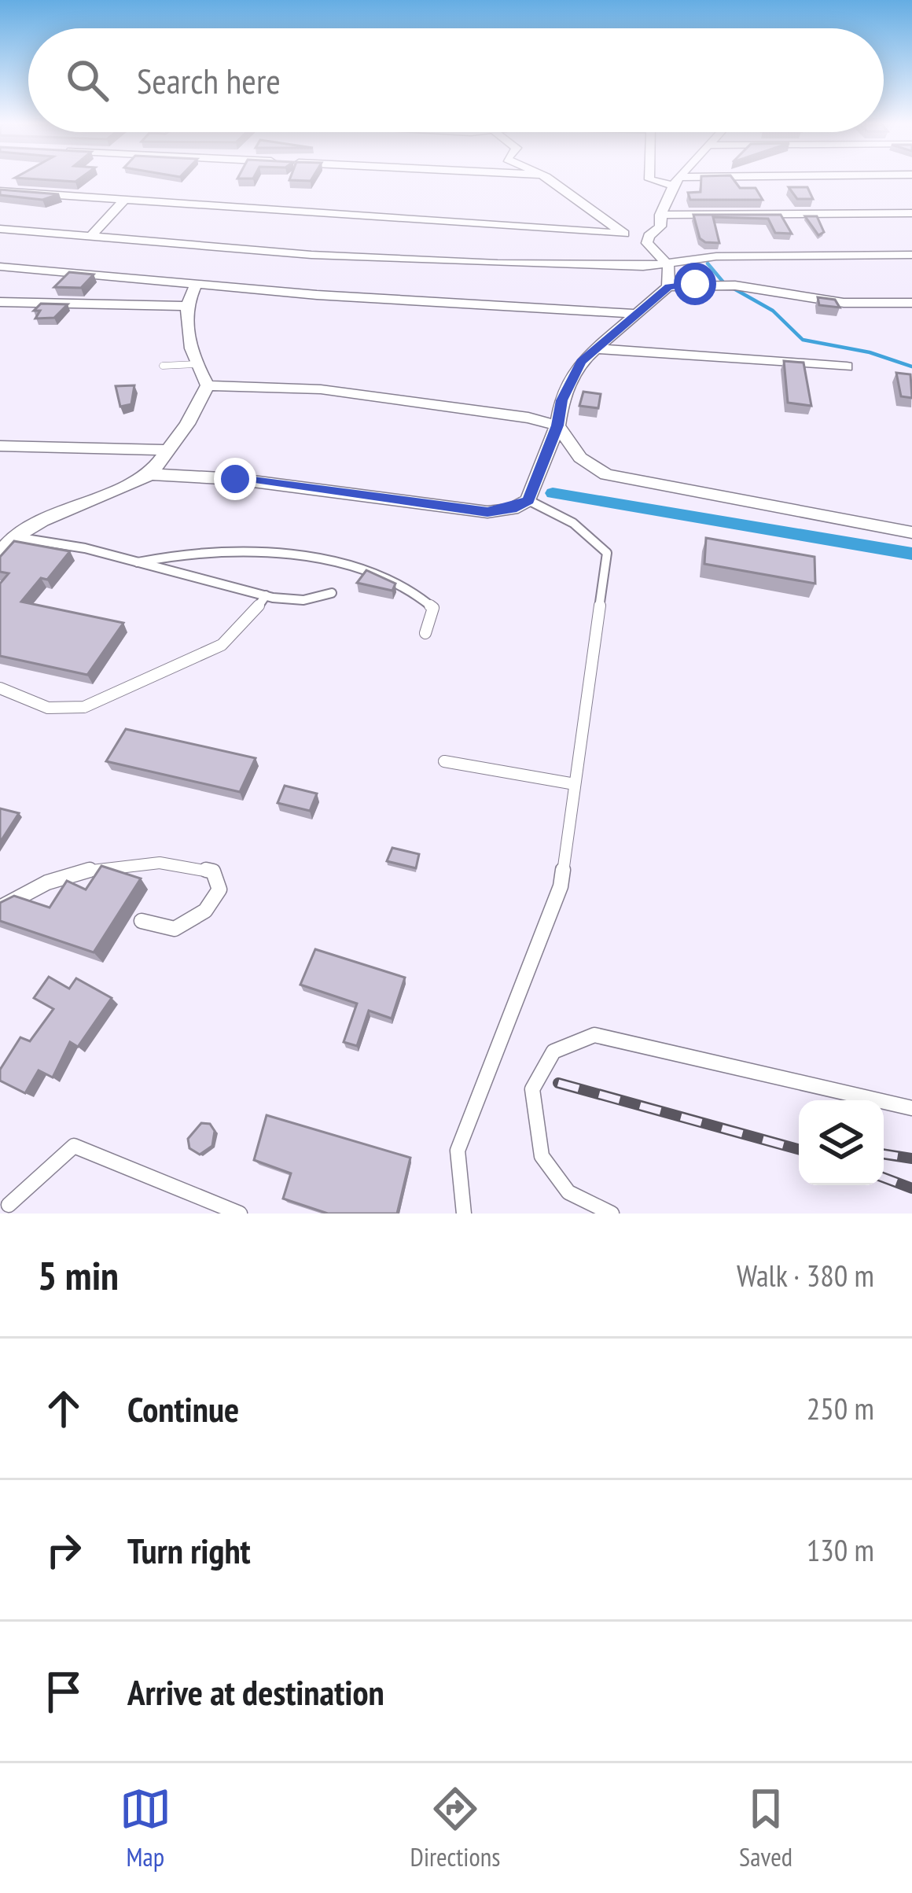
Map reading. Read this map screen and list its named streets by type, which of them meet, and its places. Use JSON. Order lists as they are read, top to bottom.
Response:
{
  "page": {
    "search": "Search here",
    "heading": ["5 min", "Walk · 380 m"],
    "list": [
      ["Continue", "250 m"],
      ["Turn right", "130 m"],
      "Arrive at destination"
    ],
    "nav": ["Map", "Directions", "Saved"]
  }
}
